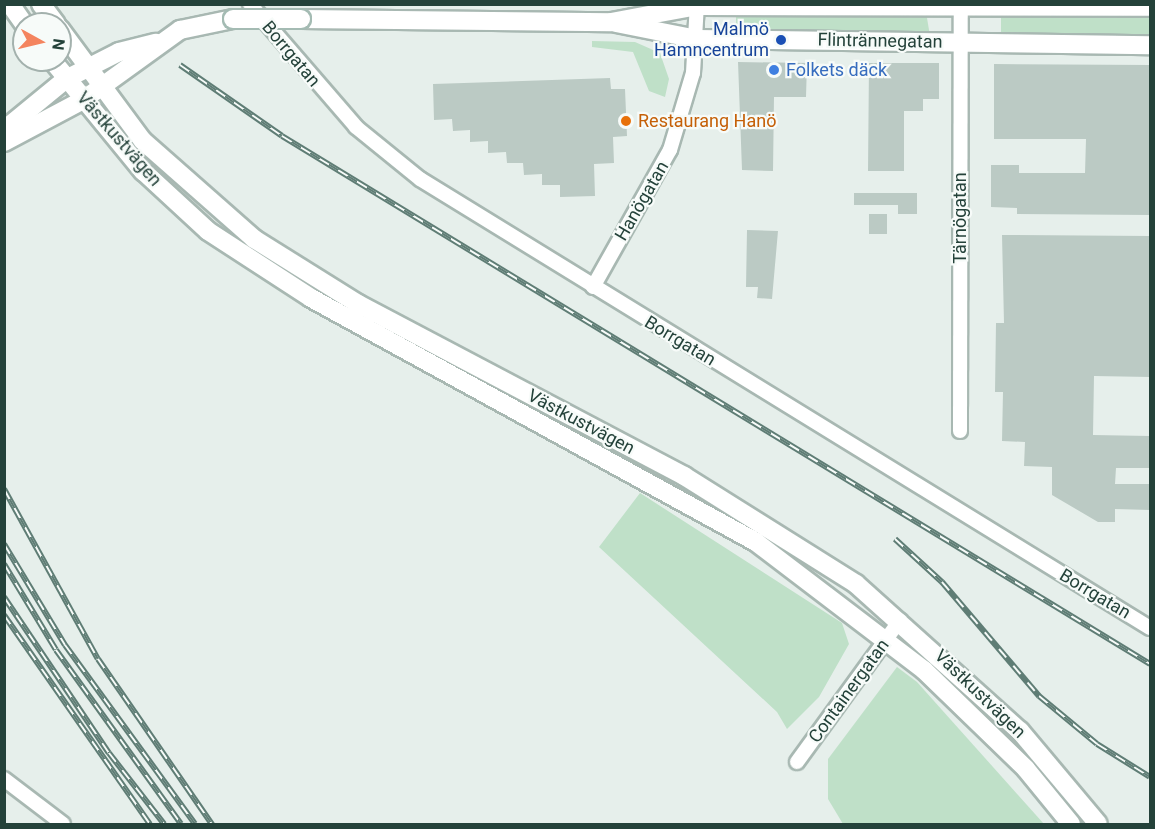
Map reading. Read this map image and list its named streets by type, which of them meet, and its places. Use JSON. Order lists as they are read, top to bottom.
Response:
{
  "streets": {
    "main road": ["Flintrännegatan", "Västkustvägen"],
    "street": [
      "Borrgatan",
      "Hanögatan",
      "Tärnögatan",
      "Containergatan"
    ]
  },
  "crossings": [
    ["Flintrännegatan", "Västkustvägen"],
    ["Flintrännegatan", "Hanögatan"],
    ["Flintrännegatan", "Tärnögatan"],
    ["Borrgatan", "Hanögatan"],
    ["Västkustvägen", "Containergatan"]
  ],
  "places": ["Malmö Hamncentrum", "Folkets däck", "Restaurang Hanö"],
  "north": "right"
}
